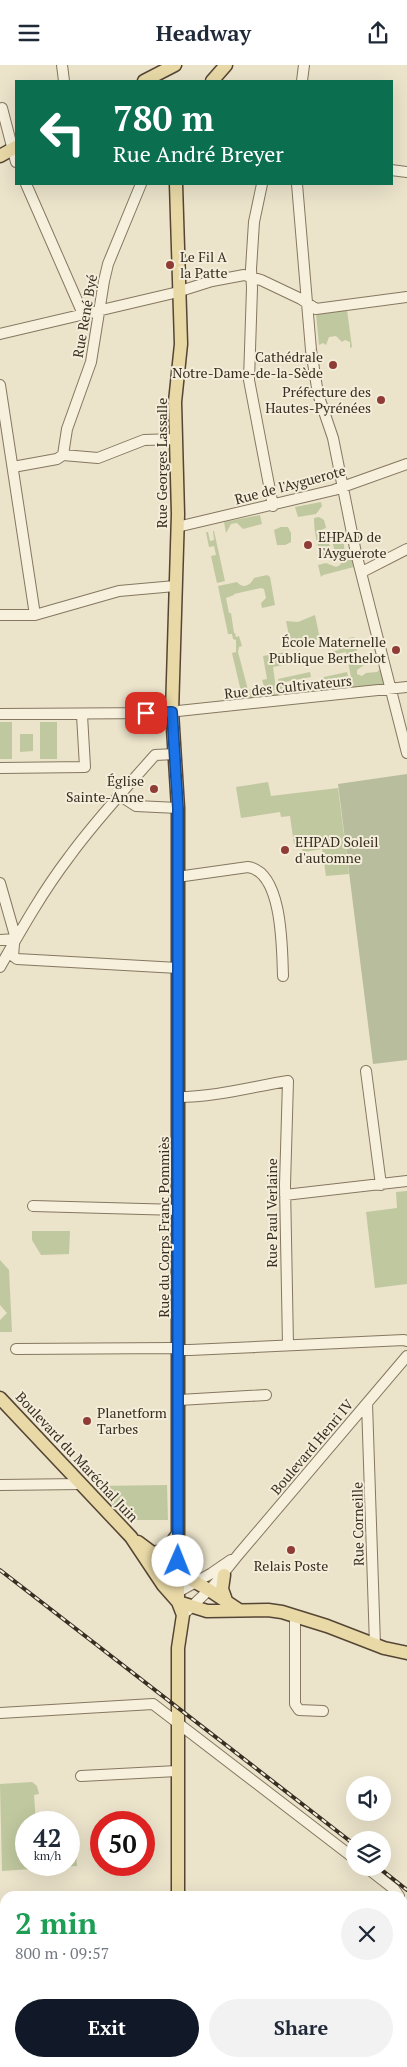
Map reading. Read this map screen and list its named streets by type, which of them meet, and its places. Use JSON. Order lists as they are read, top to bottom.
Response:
{
  "streets": {
    "main road": ["Rue Georges Lassalle", "Rue du Corps Franc Pommiès", "Boulevard du Maréchal Juin"],
    "street": [
      "Rue René Byé",
      "Rue de l'Ayguerote",
      "Rue des Cultivateurs",
      "Rue Paul Verlaine",
      "Boulevard Henri IV",
      "Rue Corneille"
    ]
  },
  "crossings": [
    ["Rue Georges Lassalle", "Rue de l'Ayguerote"],
    ["Rue Georges Lassalle", "Rue des Cultivateurs"],
    ["Rue Georges Lassalle", "Rue du Corps Franc Pommiès"],
    ["Rue des Cultivateurs", "Rue du Corps Franc Pommiès"],
    ["Rue Paul Verlaine", "Rue du Corps Franc Pommiès"],
    ["Rue du Corps Franc Pommiès", "Boulevard Henri IV"],
    ["Rue du Corps Franc Pommiès", "Boulevard du Maréchal Juin"],
    ["Boulevard Henri IV", "Boulevard du Maréchal Juin"],
    ["Boulevard Henri IV", "Rue Corneille"]
  ],
  "places": [
    "Le Fil A la Patte",
    "Cathédrale Notre-Dame-de-la-Sède",
    "Préfecture des Hautes-Pyrénées",
    "EHPAD de l'Ayguerote",
    "École Maternelle Publique Berthelot",
    "Église Sainte-Anne",
    "EHPAD Soleil d'automne",
    "Planetform Tarbes",
    "Relais Poste"
  ],
  "page": {
    "header": "Headway",
    "turn": ["780 m", "Rue André Breyer"],
    "speed": "42 km/h",
    "limit": "50",
    "heading": ["2 min", "800 m · 09:57"],
    "buttons": ["Exit", "Share"]
  }
}
